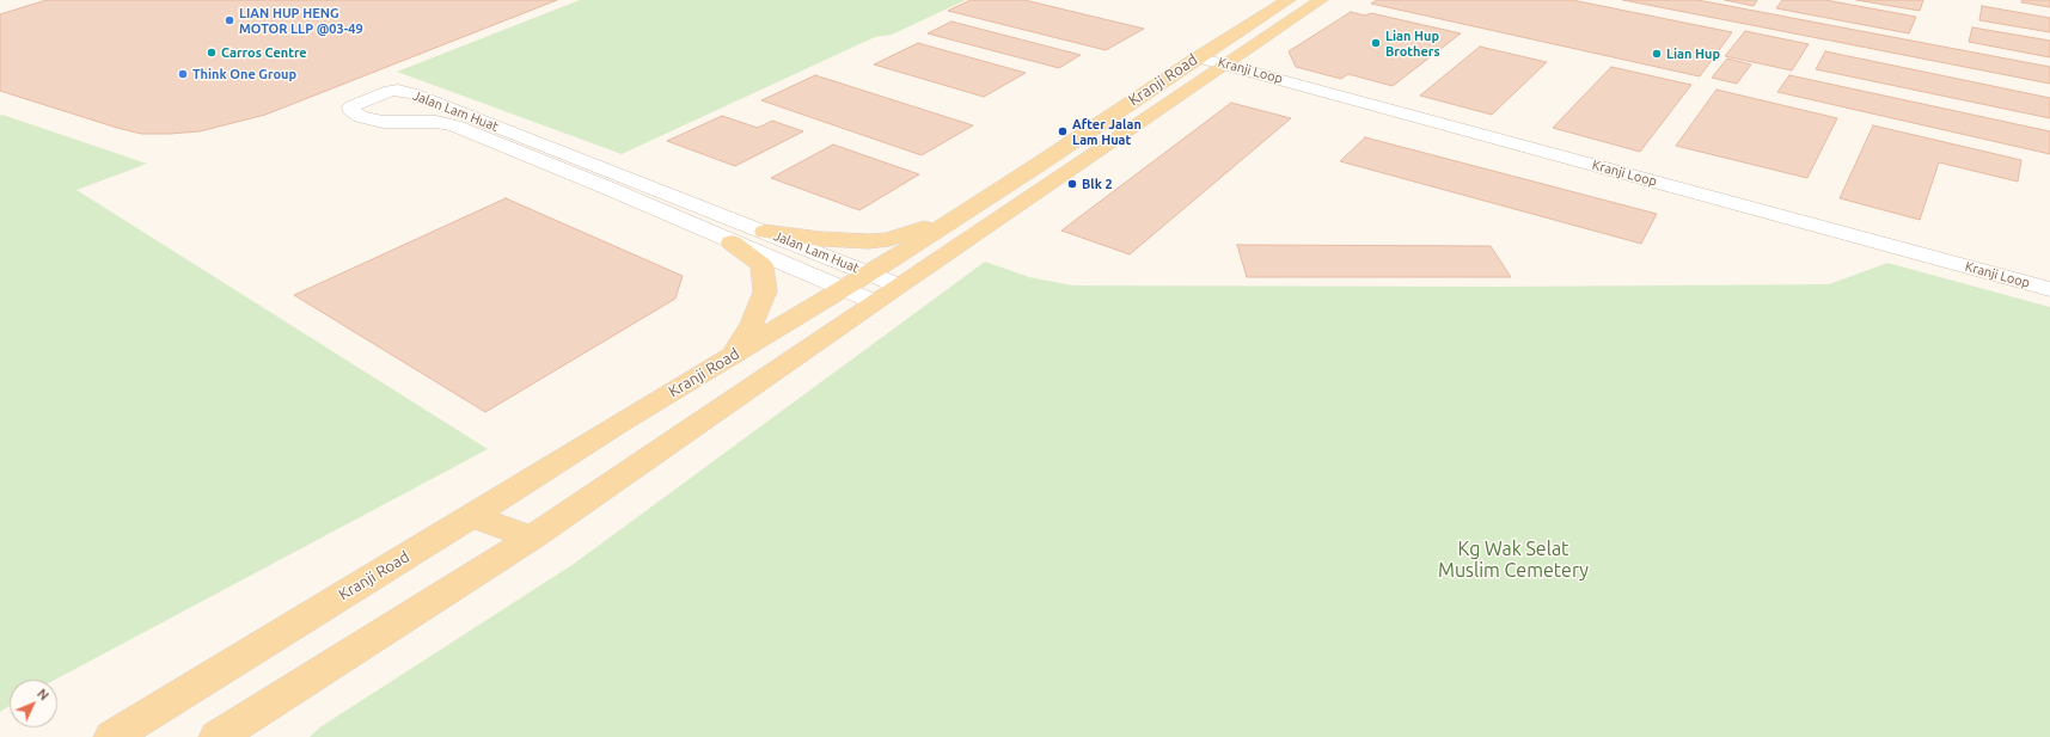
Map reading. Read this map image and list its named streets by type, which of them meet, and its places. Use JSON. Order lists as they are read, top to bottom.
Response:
{
  "streets": {
    "main road": ["Kranji Road"],
    "street": ["Kranji Loop", "Jalan Lam Huat"]
  },
  "crossings": [
    ["Kranji Loop", "Kranji Road"],
    ["Kranji Road", "Jalan Lam Huat"]
  ],
  "parks": ["Kg Wak Selat Muslim Cemetery"],
  "places": [
    "LIAN HUP HENG MOTOR LLP @03-49",
    "Lian Hup Brothers",
    "Carros Centre",
    "Lian Hup",
    "Think One Group",
    "After Jalan Lam Huat",
    "Blk 2"
  ],
  "north": "top right"
}
